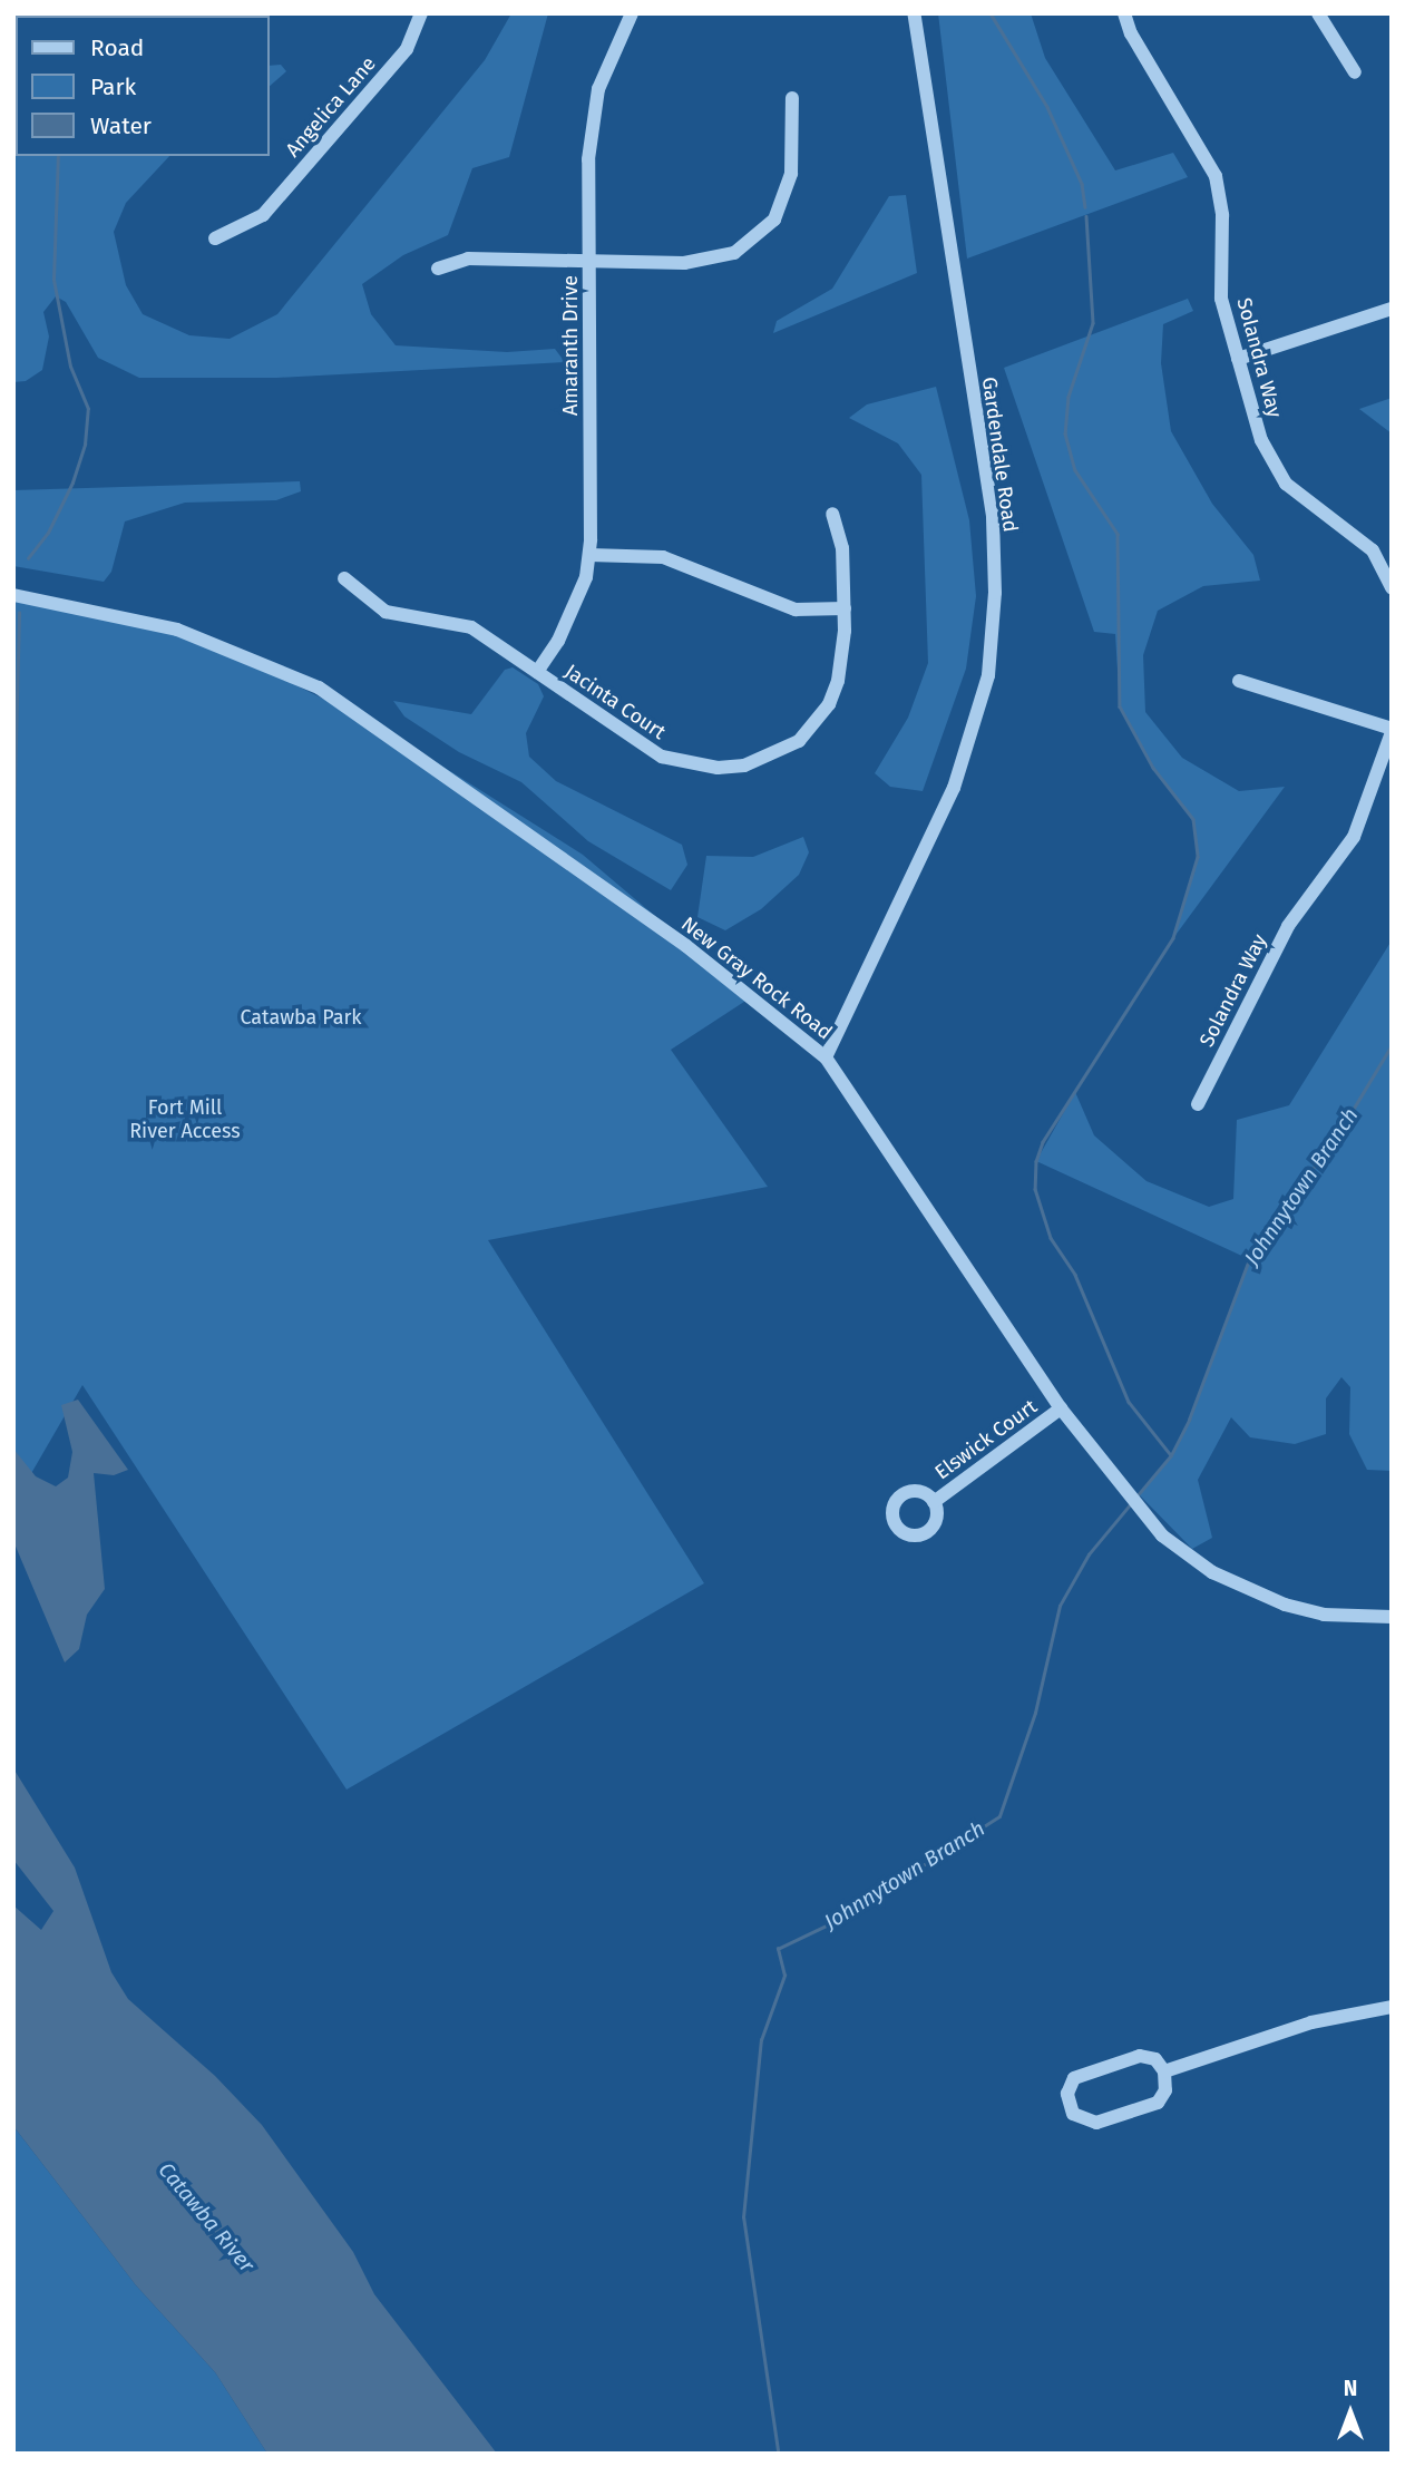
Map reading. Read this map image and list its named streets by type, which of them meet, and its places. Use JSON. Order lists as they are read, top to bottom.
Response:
{
  "streets": {
    "street": [
      "Angelica Lane",
      "Amaranth Drive",
      "Solandra Way",
      "Gardendale Road",
      "Jacinta Court",
      "New Gray Rock Road",
      "Elswick Court"
    ]
  },
  "crossings": [
    ["Amaranth Drive", "Jacinta Court"],
    ["Gardendale Road", "New Gray Rock Road"],
    ["New Gray Rock Road", "Elswick Court"]
  ],
  "water": ["Johnnytown Branch", "Catawba River"],
  "parks": ["Catawba Park", "Fort Mill River Access"],
  "legend": ["Road", "Park", "Water"],
  "north": "top"
}
